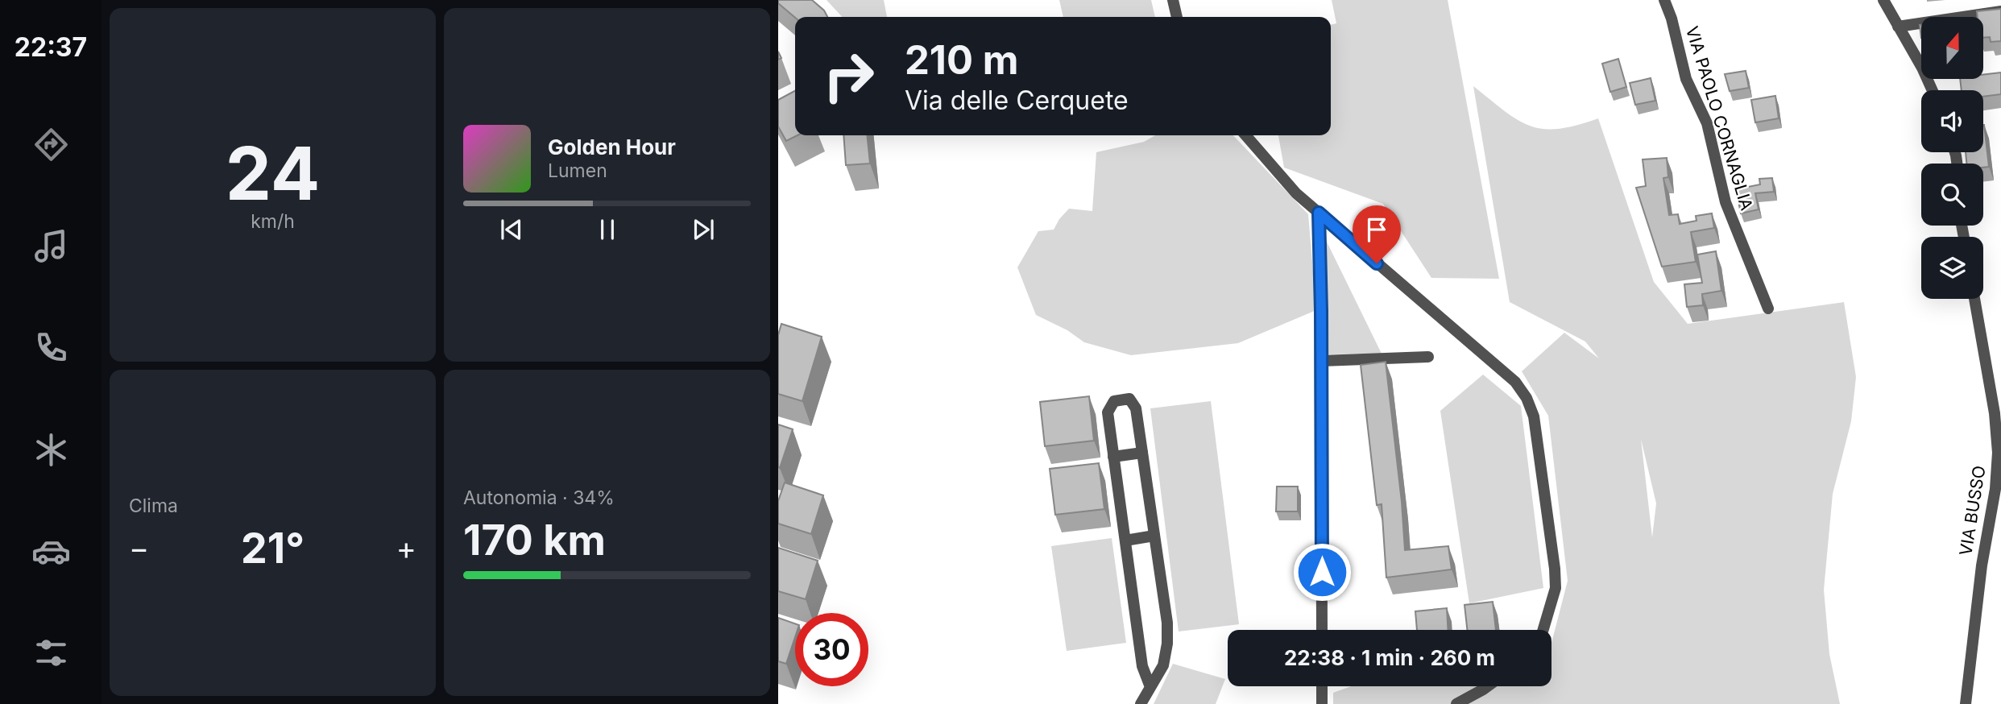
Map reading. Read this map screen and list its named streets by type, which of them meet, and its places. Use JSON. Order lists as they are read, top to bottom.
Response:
{
  "streets": {
    "street": ["VIA PAOLO CORNAGLIA", "VIA BUSSO"]
  },
  "north": "top",
  "page": {
    "tabs": "22:37",
    "tile": [
      ["24", "km/h"],
      "Clima",
      ["Autonomia · 34%", "170 km"]
    ],
    "turn": ["210 m", "Via delle Cerquete"],
    "song": ["Golden Hour", "Lumen"],
    "heat": ["−", "21°", "+"],
    "limit": "30",
    "trip": "22:38 · 1 min · 260 m"
  }
}
